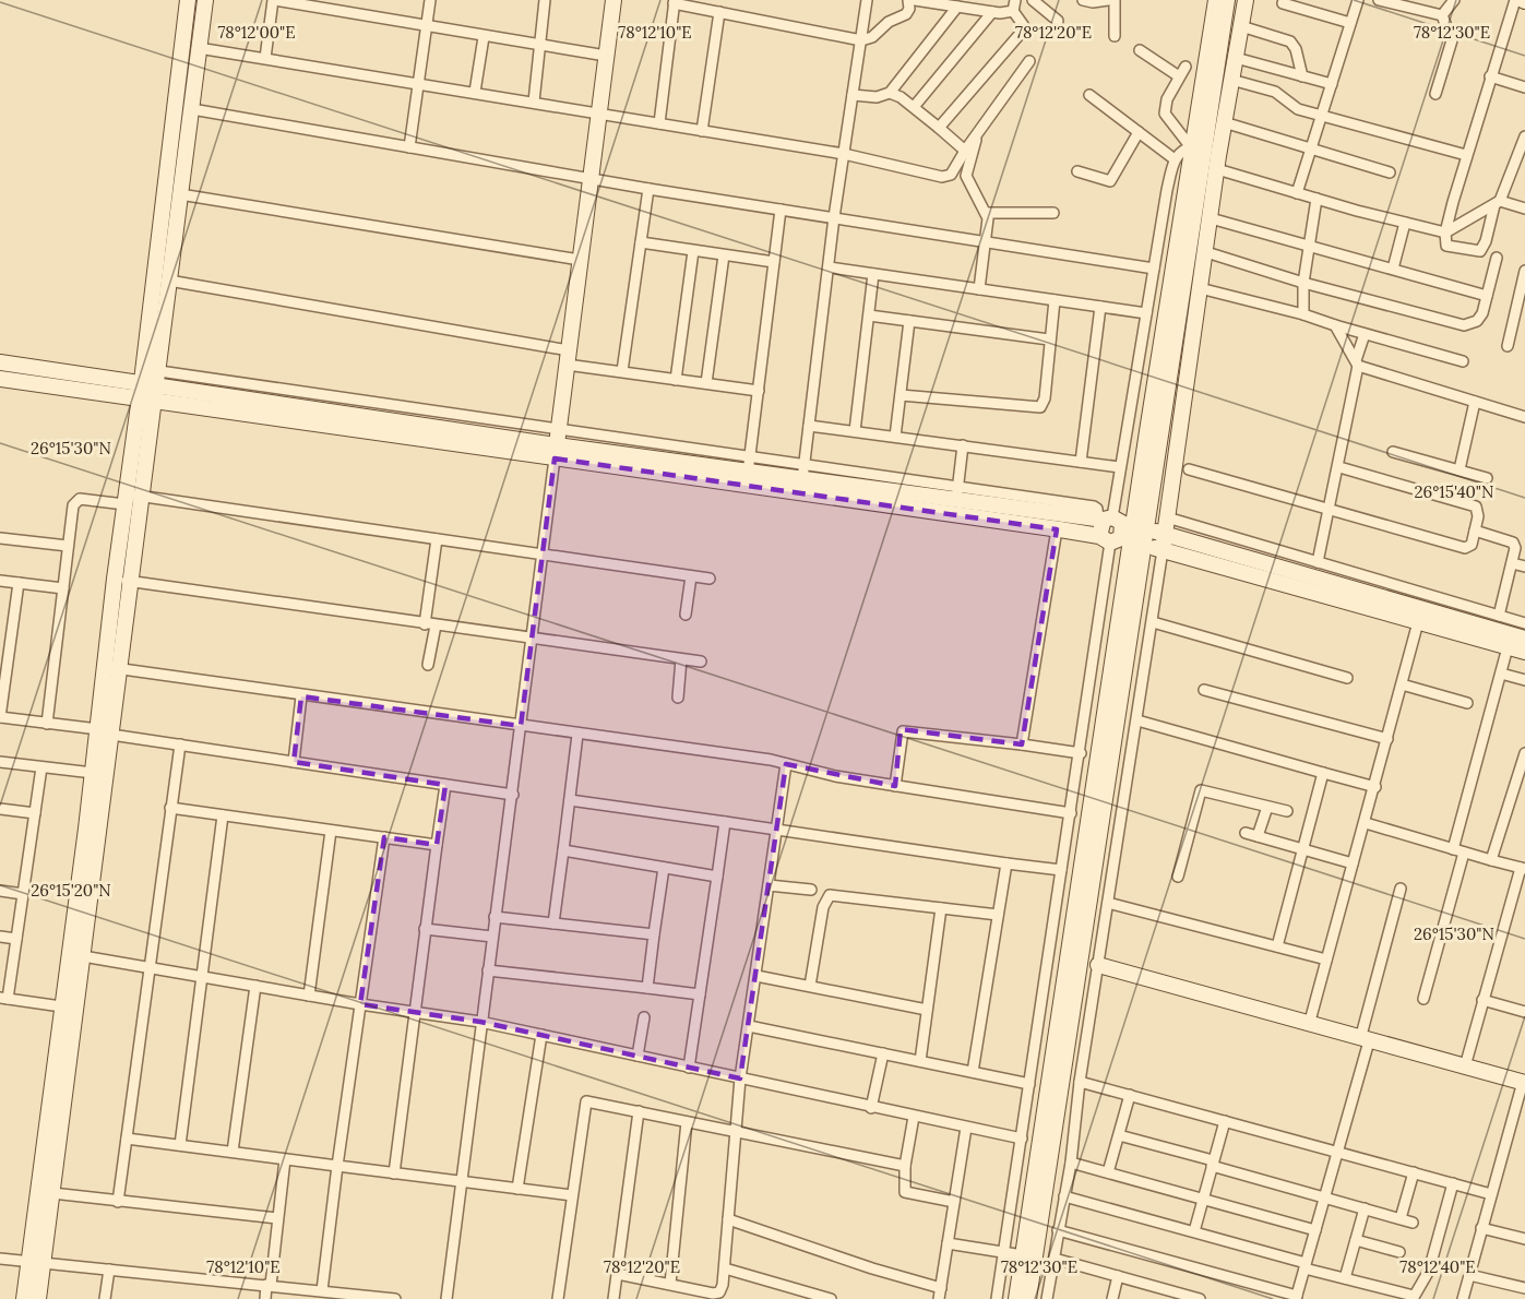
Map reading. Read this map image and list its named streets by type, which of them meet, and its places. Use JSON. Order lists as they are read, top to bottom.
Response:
{
  "coordinates": [
    "78°12'00\"E",
    "78°12'10\"E",
    "78°12'20\"E",
    "78°12'30\"E",
    "26°15'30\"N",
    "26°15'40\"N",
    "26°15'20\"N",
    "78°12'40\"E"
  ]
}
